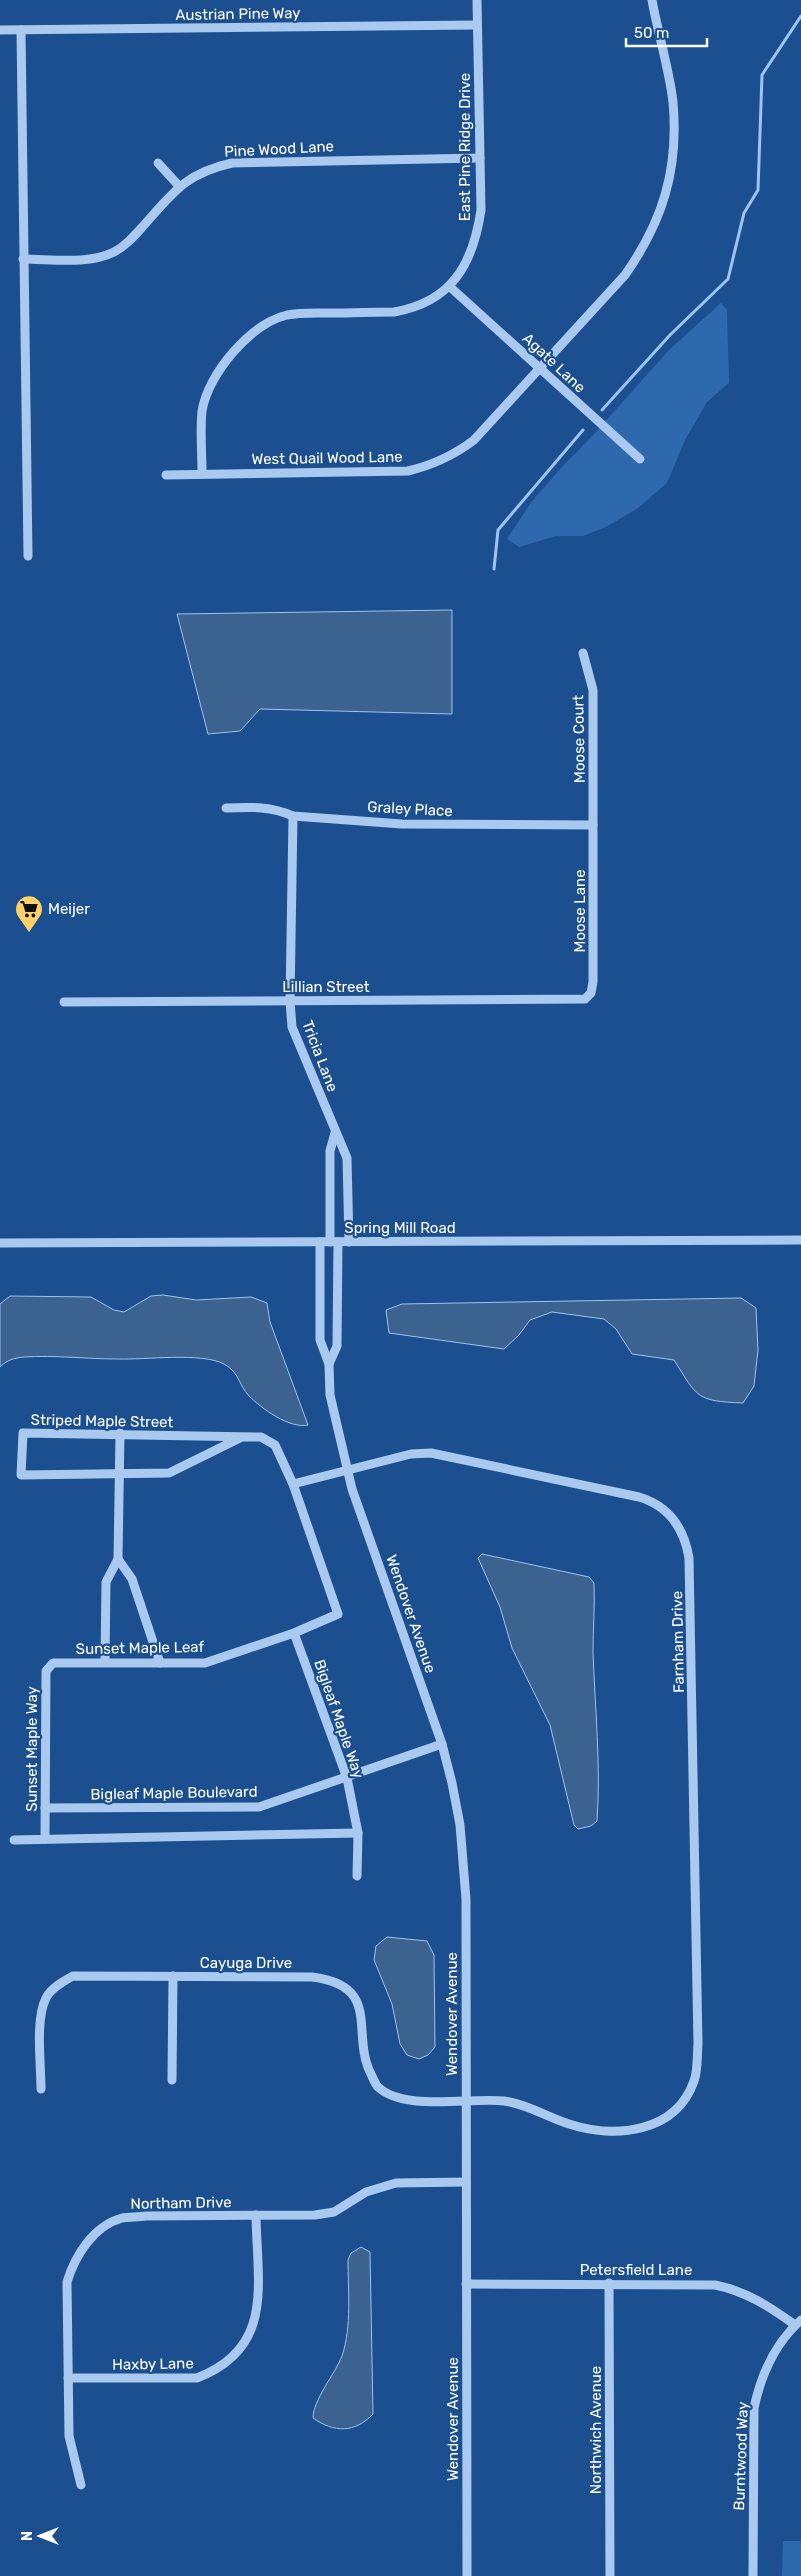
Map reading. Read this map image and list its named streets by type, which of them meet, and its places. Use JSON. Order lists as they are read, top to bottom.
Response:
{
  "streets": {
    "street": [
      "Austrian Pine Way",
      "East Pine Ridge Drive",
      "Pine Wood Lane",
      "Agate Lane",
      "West Quail Wood Lane",
      "Moose Court",
      "Graley Place",
      "Moose Lane",
      "Lillian Street",
      "Tricia Lane",
      "Spring Mill Road",
      "Striped Maple Street",
      "Wendover Avenue",
      "Farnham Drive",
      "Sunset Maple Leaf",
      "Bigleaf Maple Way",
      "Sunset Maple Way",
      "Bigleaf Maple Boulevard",
      "Cayuga Drive",
      "Northam Drive",
      "Petersfield Lane",
      "Haxby Lane",
      "Northwich Avenue",
      "Burntwood Way"
    ]
  },
  "crossings": [
    ["Austrian Pine Way", "East Pine Ridge Drive"],
    ["East Pine Ridge Drive", "Pine Wood Lane"],
    ["East Pine Ridge Drive", "Agate Lane"],
    ["East Pine Ridge Drive", "West Quail Wood Lane"],
    ["Agate Lane", "West Quail Wood Lane"],
    ["Moose Court", "Graley Place"],
    ["Moose Court", "Moose Lane"],
    ["Graley Place", "Moose Lane"],
    ["Graley Place", "Tricia Lane"],
    ["Moose Lane", "Lillian Street"],
    ["Lillian Street", "Tricia Lane"],
    ["Tricia Lane", "Spring Mill Road"],
    ["Spring Mill Road", "Wendover Avenue"],
    ["Striped Maple Street", "Sunset Maple Leaf"],
    ["Wendover Avenue", "Farnham Drive"],
    ["Wendover Avenue", "Bigleaf Maple Boulevard"],
    ["Wendover Avenue", "Cayuga Drive"],
    ["Wendover Avenue", "Northam Drive"],
    ["Wendover Avenue", "Petersfield Lane"],
    ["Farnham Drive", "Cayuga Drive"],
    ["Sunset Maple Leaf", "Bigleaf Maple Way"],
    ["Sunset Maple Leaf", "Sunset Maple Way"],
    ["Bigleaf Maple Way", "Bigleaf Maple Boulevard"],
    ["Sunset Maple Way", "Bigleaf Maple Boulevard"],
    ["Northam Drive", "Haxby Lane"],
    ["Petersfield Lane", "Northwich Avenue"],
    ["Petersfield Lane", "Burntwood Way"]
  ],
  "places": {
    "supermarket": ["Meijer"]
  },
  "scale_bar": "50 m",
  "north": "left"
}
